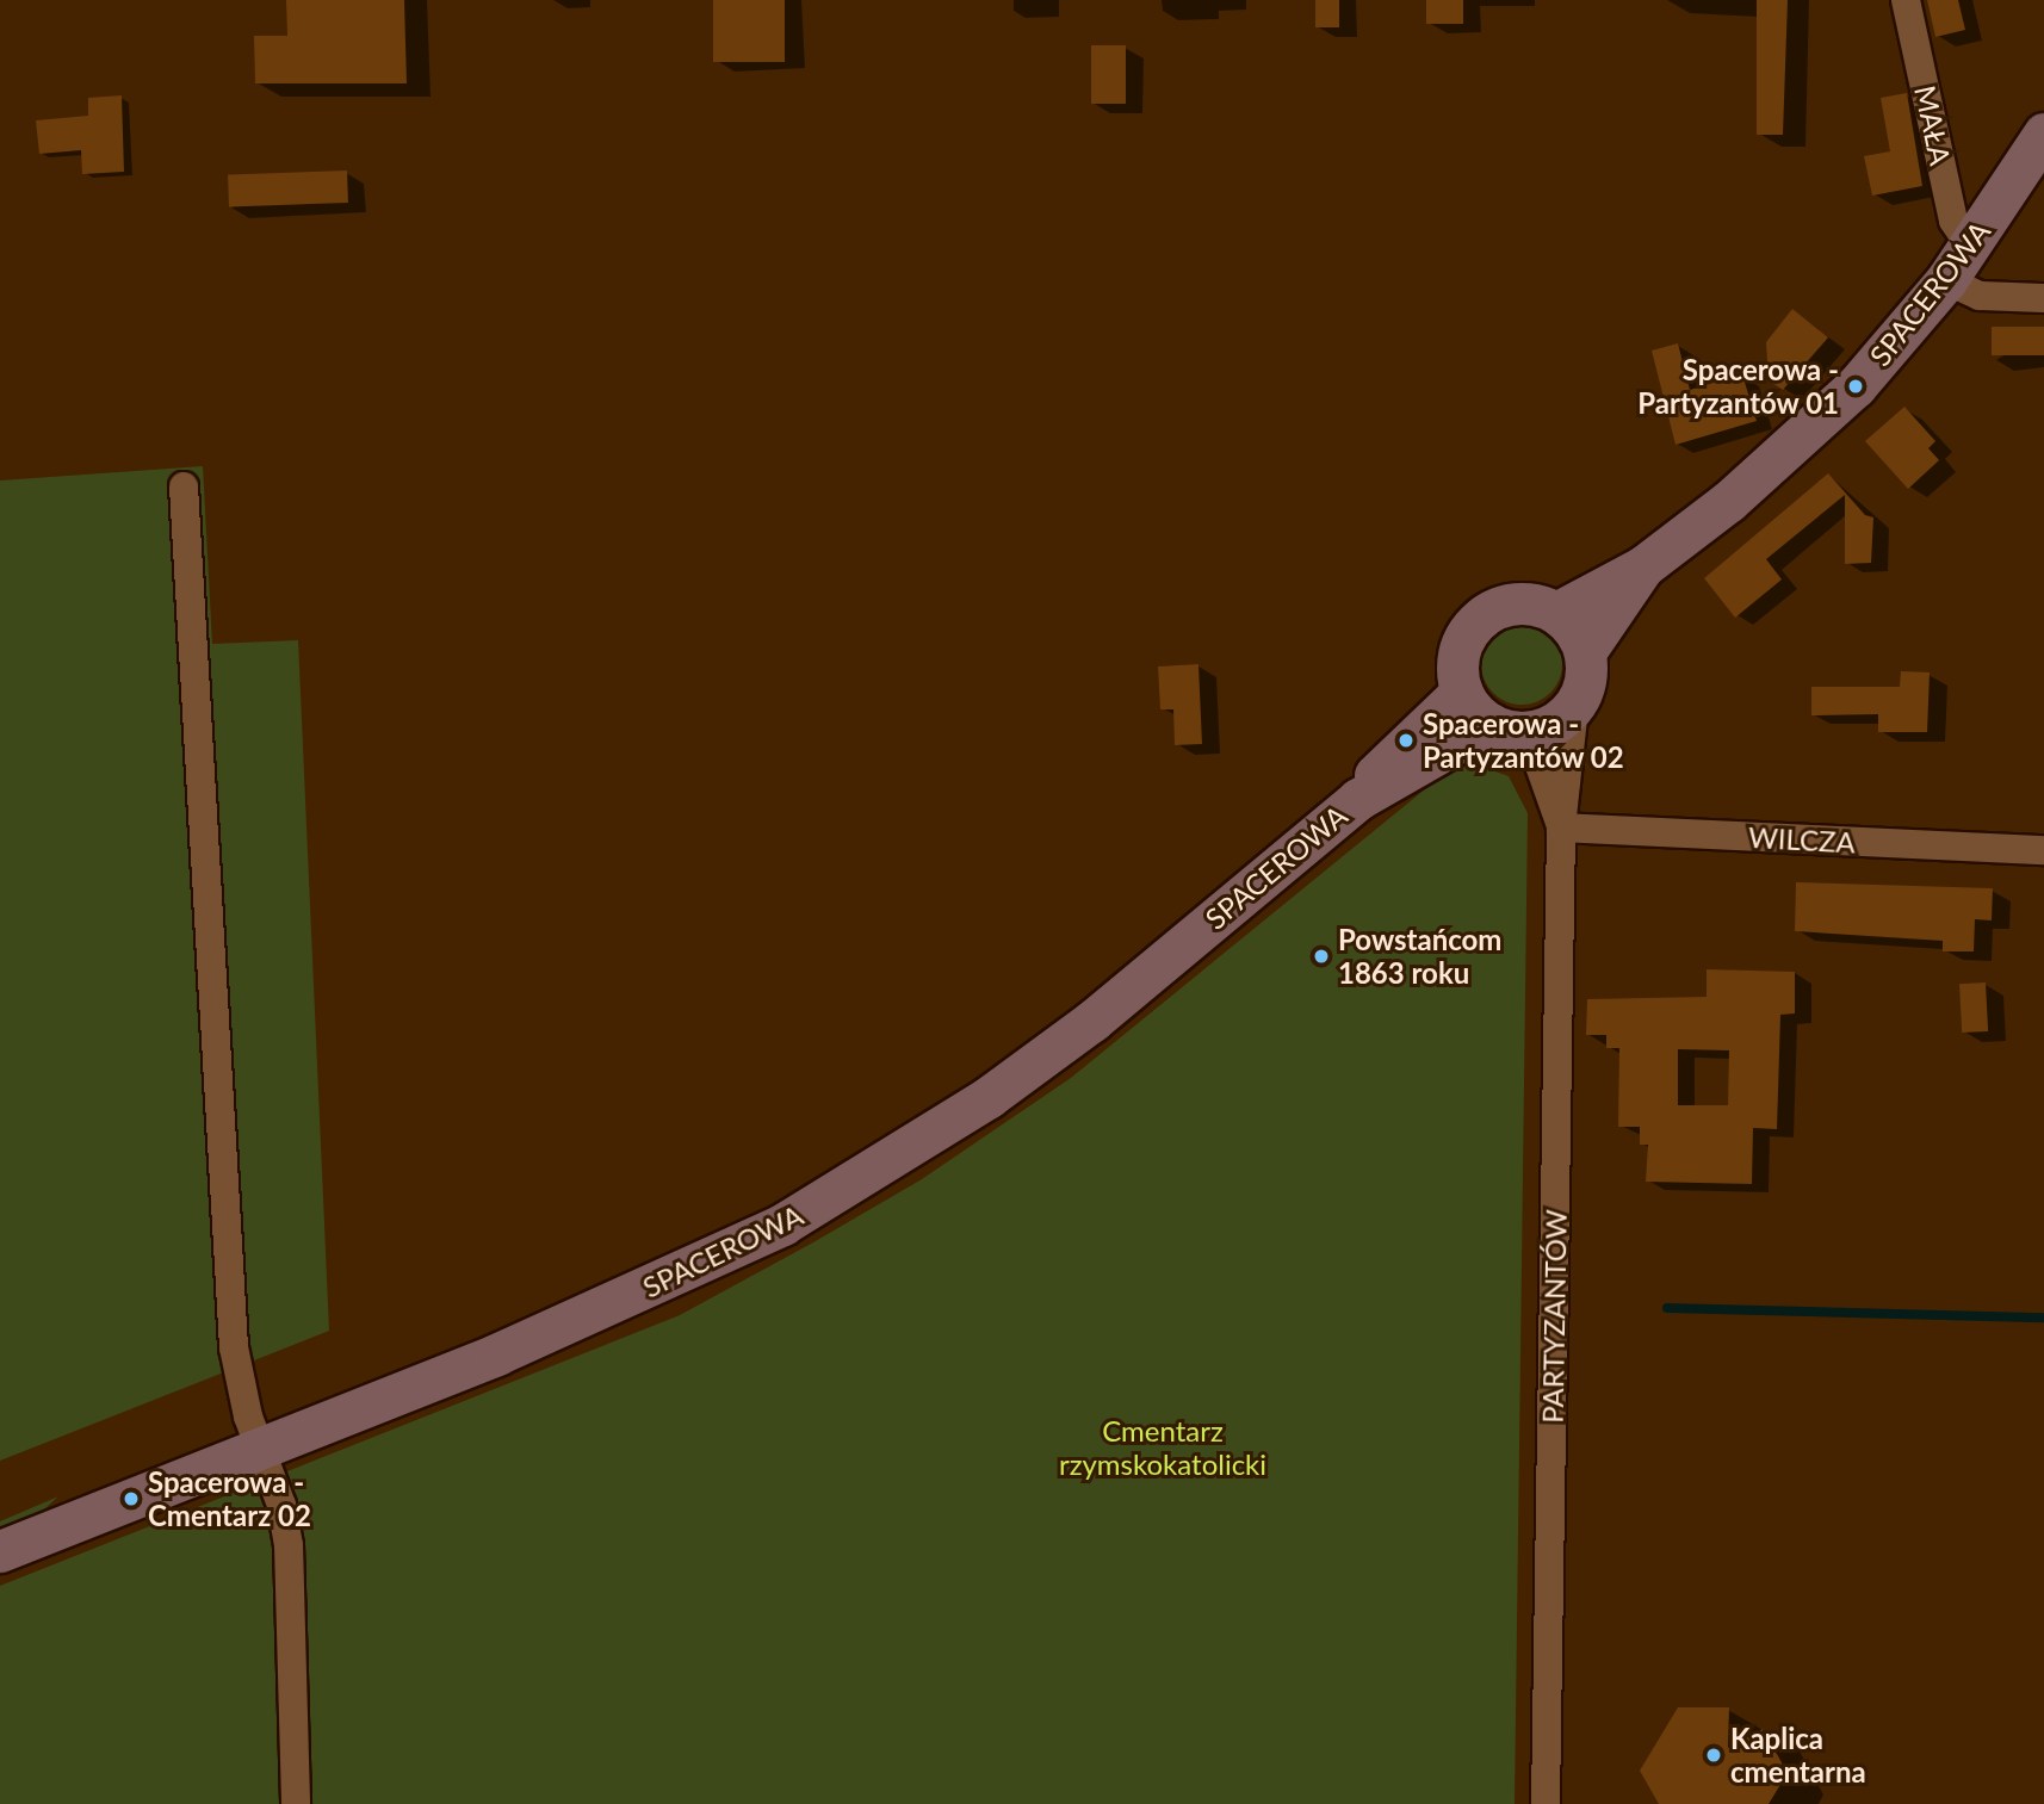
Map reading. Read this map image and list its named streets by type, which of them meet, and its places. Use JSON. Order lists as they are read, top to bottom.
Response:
{
  "streets": {
    "street": [
      "MAŁA",
      "SPACEROWA",
      "WILCZA",
      "PARTYZANTÓW"
    ]
  },
  "crossings": [
    ["MAŁA", "SPACEROWA"],
    ["SPACEROWA", "PARTYZANTÓW"],
    ["WILCZA", "PARTYZANTÓW"]
  ],
  "parks": ["Cmentarz rzymskokatolicki"],
  "places": [
    "Spacerowa - Partyzantów 01",
    "Spacerowa - Partyzantów 02",
    "Powstańcom 1863 roku",
    "Spacerowa - Cmentarz 02",
    "Kaplica cmentarna"
  ]
}
